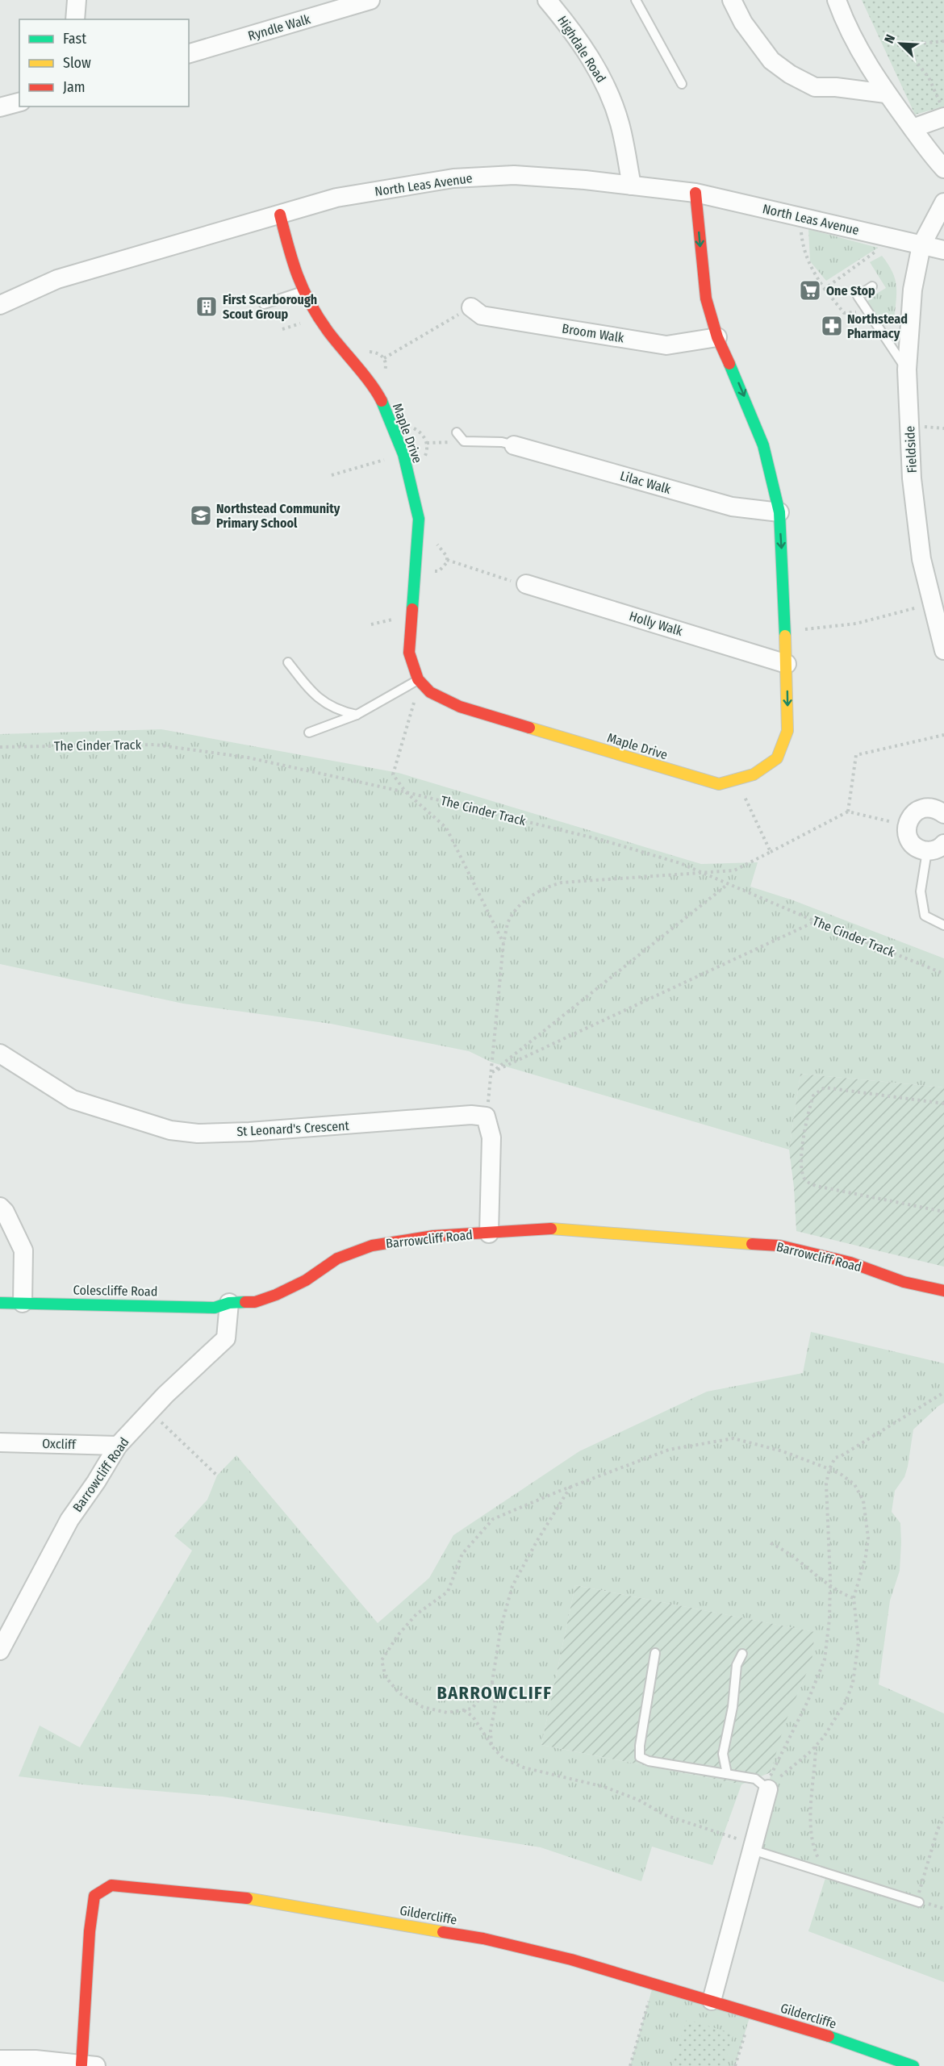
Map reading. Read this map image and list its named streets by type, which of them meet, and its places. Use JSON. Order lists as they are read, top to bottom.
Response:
{
  "streets": {
    "street": [
      "Ryndle Walk",
      "Highdale Road",
      "North Leas Avenue",
      "Broom Walk",
      "Maple Drive",
      "Fieldside",
      "Lilac Walk",
      "Holly Walk",
      "St Leonard's Crescent",
      "Barrowcliff Road",
      "Colescliffe Road",
      "Oxcliff",
      "Gildercliffe"
    ],
    "path": ["The Cinder Track"]
  },
  "crossings": [
    ["Highdale Road", "North Leas Avenue"],
    ["North Leas Avenue", "Maple Drive"],
    ["North Leas Avenue", "Fieldside"],
    ["Broom Walk", "Maple Drive"],
    ["Maple Drive", "Lilac Walk"],
    ["Maple Drive", "Holly Walk"],
    ["Barrowcliff Road", "Colescliffe Road"],
    ["Barrowcliff Road", "Oxcliff"]
  ],
  "one_way": ["Maple Drive"],
  "districts": ["BARROWCLIFF"],
  "places": {
    "supermarket": ["One Stop"],
    "building": ["First Scarborough Scout Group"],
    "pharmacy": ["Northstead Pharmacy"],
    "school or university": ["Northstead Community Primary School"]
  },
  "legend": ["Fast", "Slow", "Jam"],
  "north": "top left"
}
